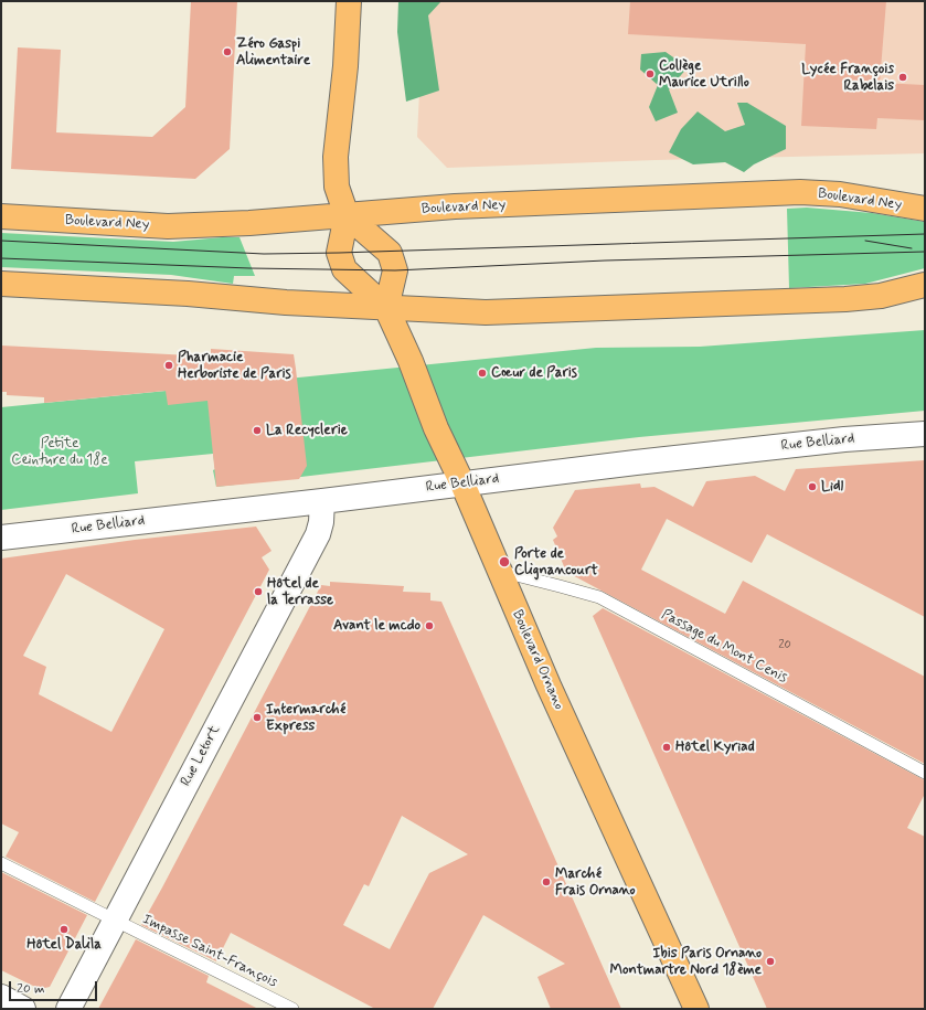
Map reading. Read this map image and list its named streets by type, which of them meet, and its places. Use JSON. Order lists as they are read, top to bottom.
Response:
{
  "streets": {
    "main road": ["Boulevard Ney", "Boulevard Ornano"],
    "street": ["Rue Belliard", "Rue Letort"],
    "lane": ["Passage du Mont Cenis", "Impasse Saint-François"]
  },
  "crossings": [
    ["Boulevard Ney", "Boulevard Ornano"],
    ["Rue Belliard", "Boulevard Ornano"],
    ["Rue Belliard", "Rue Letort"],
    ["Passage du Mont Cenis", "Boulevard Ornano"],
    ["Rue Letort", "Impasse Saint-François"]
  ],
  "parks": ["Petite Ceinture du 18e"],
  "places": [
    "Zéro Gaspi Alimentaire",
    "Collège Maurice Utrillo",
    "Lycée François Rabelais",
    "Pharmacie Herboriste de Paris",
    "Cœur de Paris",
    "La Recyclerie",
    "Lidl",
    "Porte de Clignancourt",
    "Hôtel de la Terrasse",
    "Avant le mcdo",
    "Intermarché Express",
    "Hôtel Kyriad",
    "Marché Frais Ornano",
    "Hôtel Dalila",
    "Ibis Paris Ornano Montmartre Nord 18ème"
  ],
  "house_numbers": ["20"],
  "scale_bar": "20 m"
}
